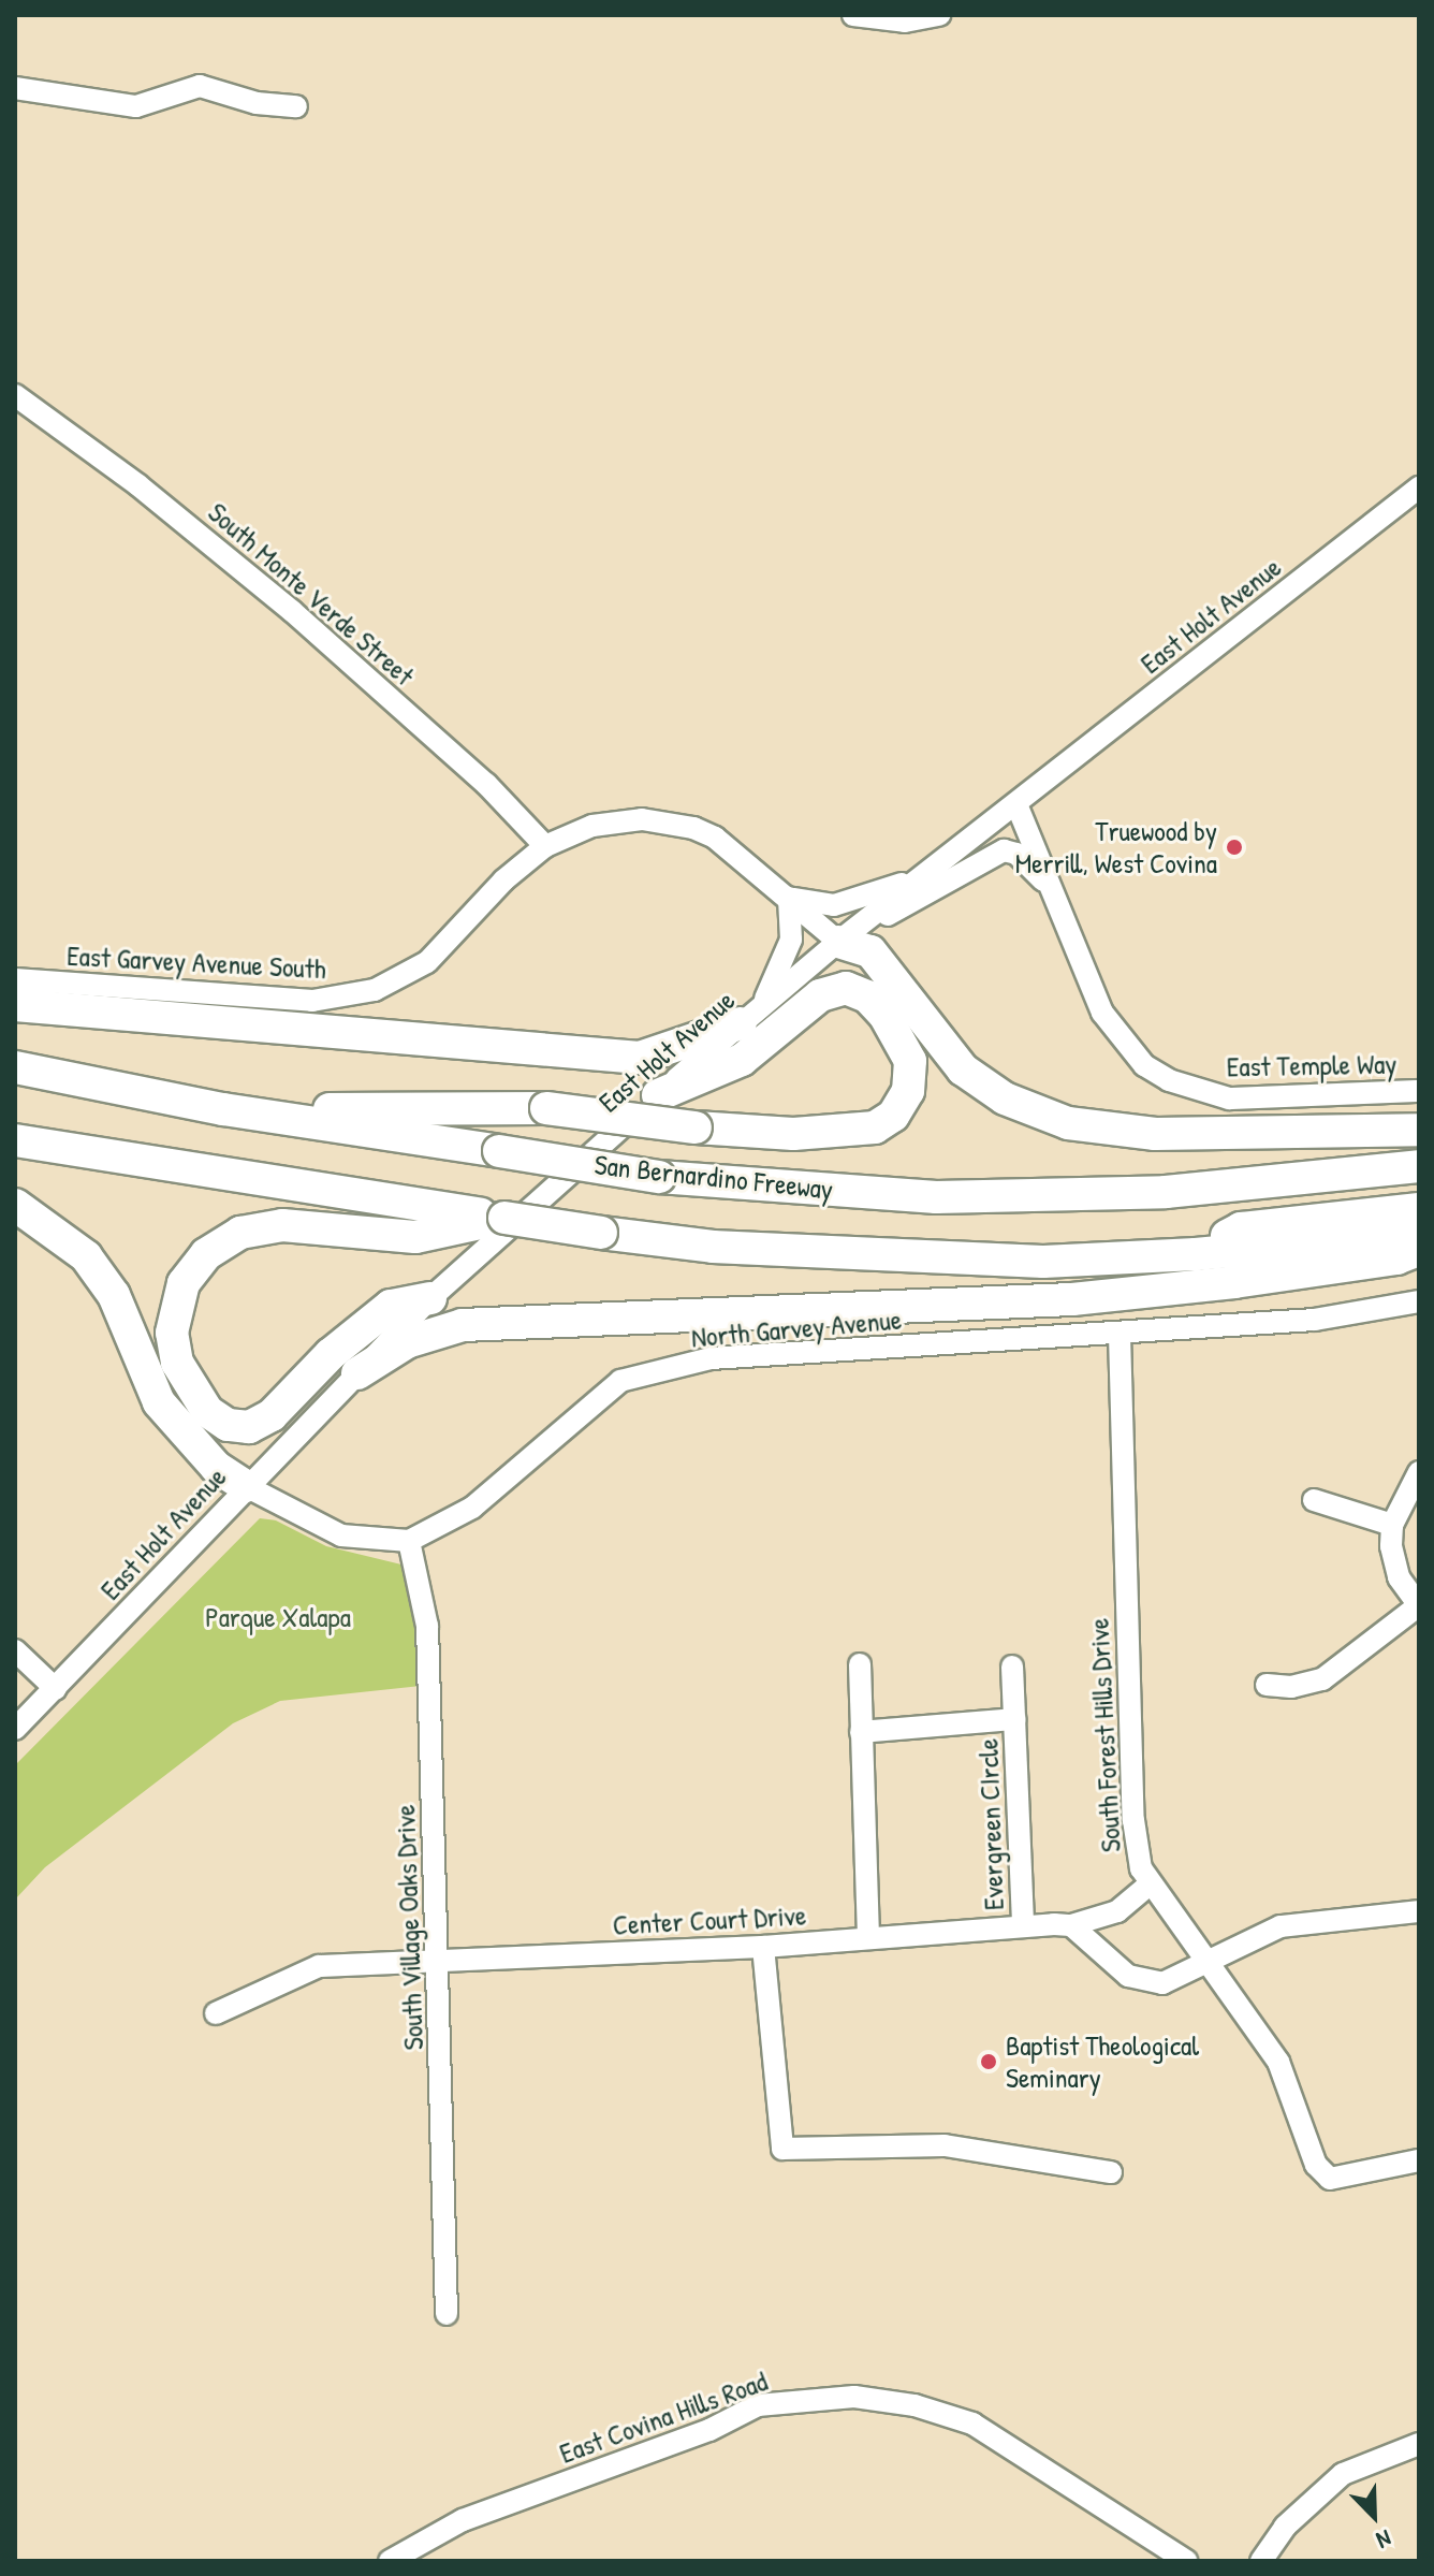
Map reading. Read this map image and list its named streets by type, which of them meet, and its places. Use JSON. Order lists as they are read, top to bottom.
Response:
{
  "streets": {
    "highway": ["San Bernardino Freeway"],
    "street": [
      "South Monte Verde Street",
      "East Holt Avenue",
      "East Garvey Avenue South",
      "East Temple Way",
      "North Garvey Avenue",
      "South Forest Hills Drive",
      "Evergreen CIrcle",
      "Center Court Drive",
      "South Village Oaks Drive",
      "East Covina Hills Road"
    ]
  },
  "crossings": [
    ["South Monte Verde Street", "East Garvey Avenue South"],
    ["East Holt Avenue", "East Garvey Avenue South"],
    ["East Holt Avenue", "East Temple Way"],
    ["North Garvey Avenue", "South Forest Hills Drive"],
    ["North Garvey Avenue", "South Village Oaks Drive"],
    ["South Forest Hills Drive", "Center Court Drive"],
    ["Evergreen CIrcle", "Center Court Drive"],
    ["Center Court Drive", "South Village Oaks Drive"]
  ],
  "parks": ["Parque Xalapa"],
  "places": ["Truewood by Merrill, West Covina", "Baptist Theological Seminary"],
  "north": "bottom right"
}
